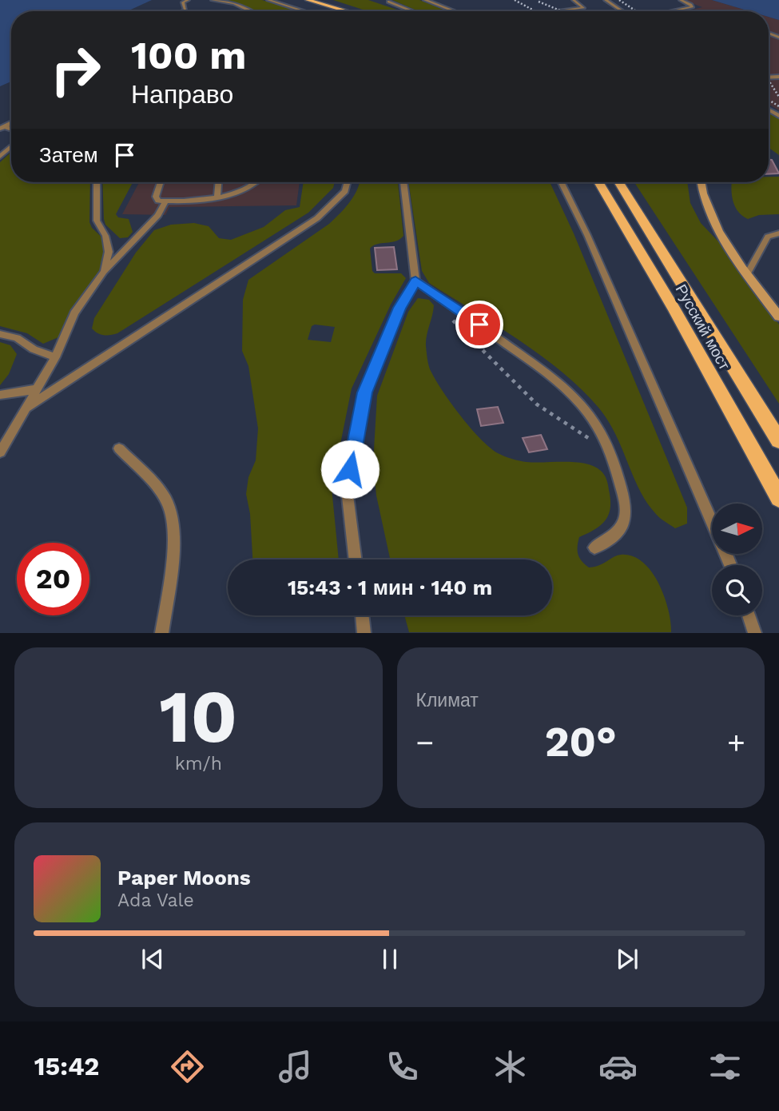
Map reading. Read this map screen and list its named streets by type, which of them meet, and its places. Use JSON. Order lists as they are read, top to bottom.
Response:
{
  "streets": {
    "main road": ["Русский мост"]
  },
  "north": "right",
  "page": {
    "turn": ["100 m", "Направо"],
    "then": "Затем",
    "limit": "20",
    "trip": "15:43 · 1 мин · 140 m",
    "tile": [
      ["10", "km/h"],
      "Климат"
    ],
    "heat": ["−", "20°", "+"],
    "song": ["Paper Moons", "Ada Vale"],
    "tabs": "15:42"
  }
}
